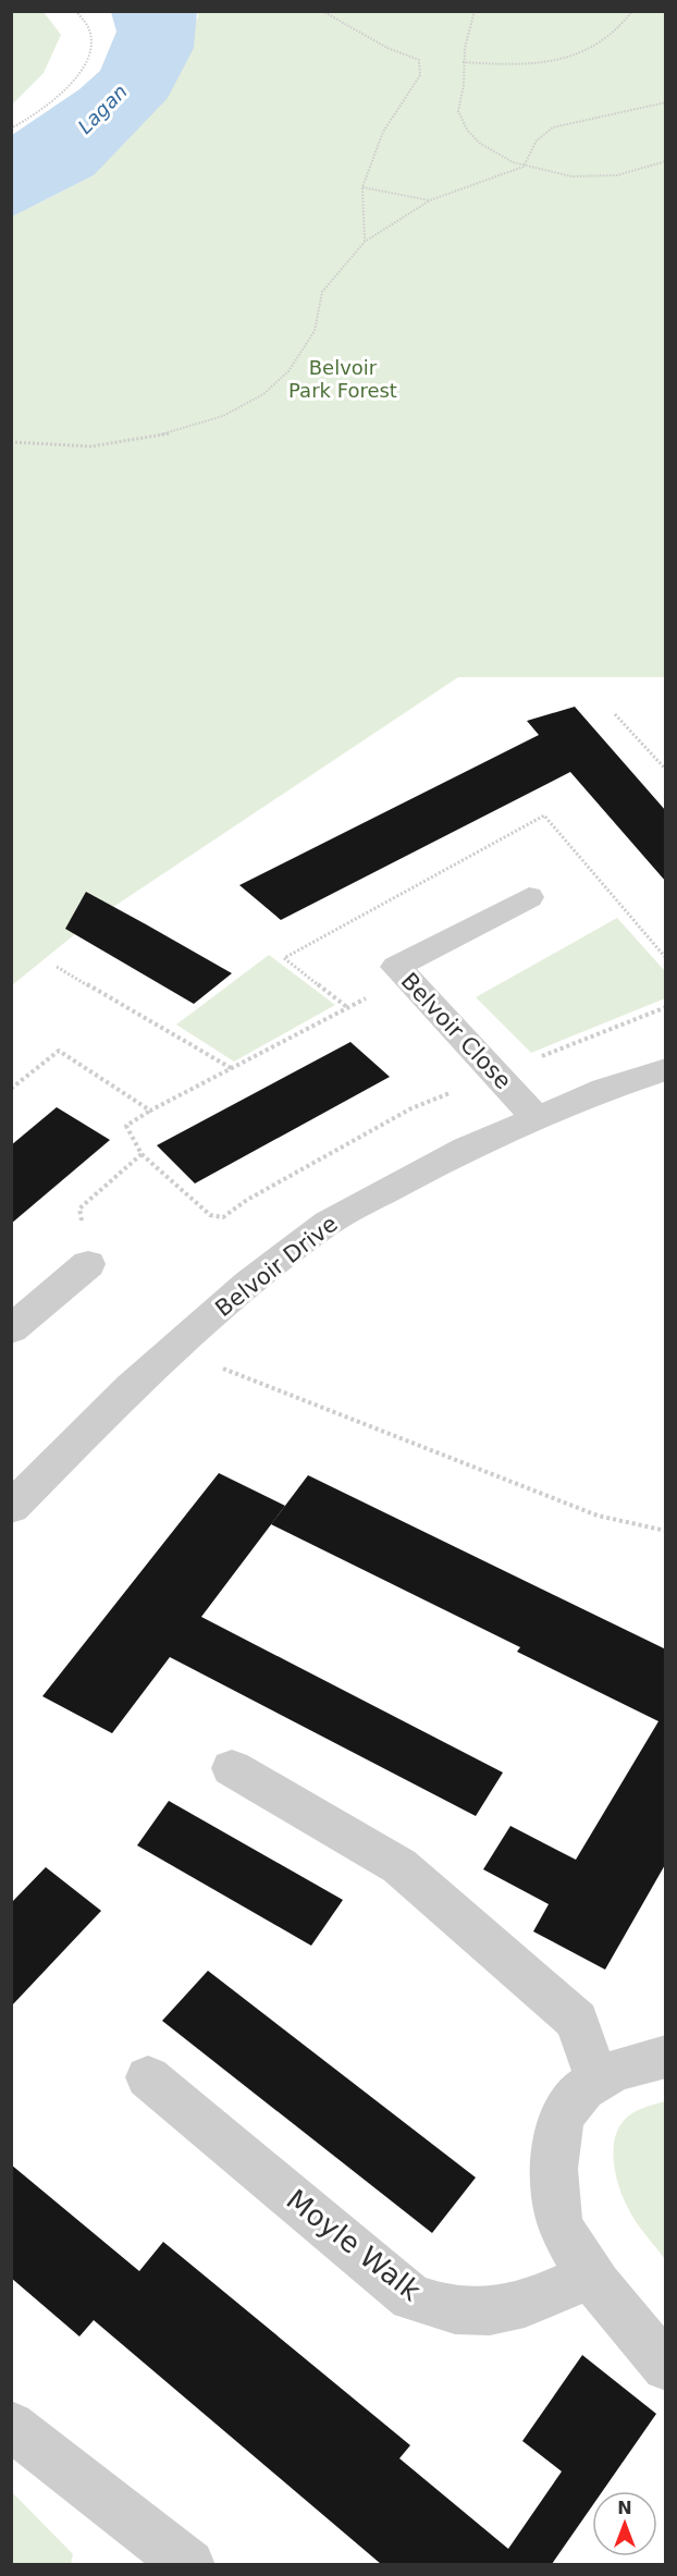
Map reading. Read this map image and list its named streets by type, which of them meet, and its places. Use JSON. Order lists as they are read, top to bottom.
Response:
{
  "streets": {
    "street": ["Belvoir Close", "Belvoir Drive", "Moyle Walk"]
  },
  "crossings": [
    ["Belvoir Close", "Belvoir Drive"]
  ],
  "water": ["Lagan"],
  "parks": ["Belvoir Park Forest"],
  "north": "top"
}
